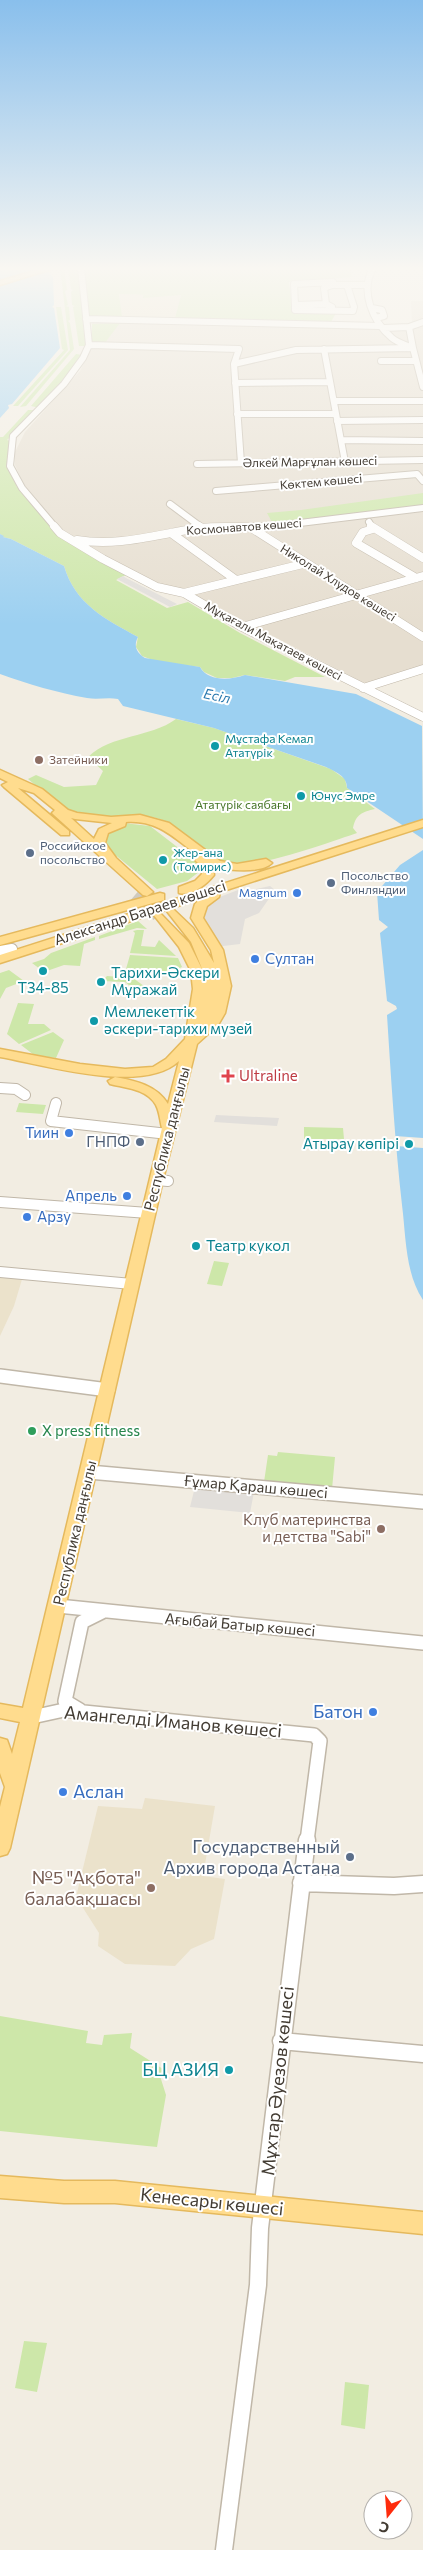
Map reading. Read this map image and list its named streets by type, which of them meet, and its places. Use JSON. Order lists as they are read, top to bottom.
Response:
{
  "streets": {
    "main road": [
      "Александр Бараев көшесі",
      "Республика даңғылы",
      "Амангелді Иманов көшесі",
      "Кенесары көшесі"
    ],
    "street": [
      "Әлкей Марғұлан көшесі",
      "Көктем көшесі",
      "Космонавтов көшесі",
      "Николай Хлудов көшесі",
      "Мұқағали Мақатаев көшесі",
      "Ғұмар Қараш көшесі",
      "Ағыбай Батыр көшесі",
      "Мұхтар Әуезов көшесі"
    ]
  },
  "crossings": [
    ["Космонавтов көшесі", "Николай Хлудов көшесі"],
    ["Республика даңғылы", "Ғұмар Қараш көшесі"],
    ["Республика даңғылы", "Ағыбай Батыр көшесі"],
    ["Республика даңғылы", "Амангелді Иманов көшесі"],
    ["Амангелді Иманов көшесі", "Мұхтар Әуезов көшесі"],
    ["Мұхтар Әуезов көшесі", "Кенесары көшесі"]
  ],
  "water": ["Есіл"],
  "parks": ["Ататүрік саябағы"],
  "places": {
    "other": [
      "Мұстафа Кемал Ататүрік",
      "Затейники",
      "Юнус Эмре",
      "Российское посольство",
      "Жер-ана (Томирис)",
      "Посольство Финляндии",
      "Magnum",
      "Султан",
      "Т34-85",
      "Тарихи-Әскери Мұражай",
      "Мемлекеттік әскери-тарихи музей",
      "Тиин",
      "ГНПФ",
      "Атырау көпірі",
      "Апрель",
      "Арзу",
      "Театр кукол",
      "X press fitness",
      "Клуб материнства и детства \"Sabi\"",
      "Батон",
      "Аслан",
      "Государственный Архив города Астана",
      "№5 \"Ақбота\" балабақшасы",
      "БЦ АЗИЯ"
    ],
    "health": ["Ultraline"]
  },
  "north": "bottom"
}
